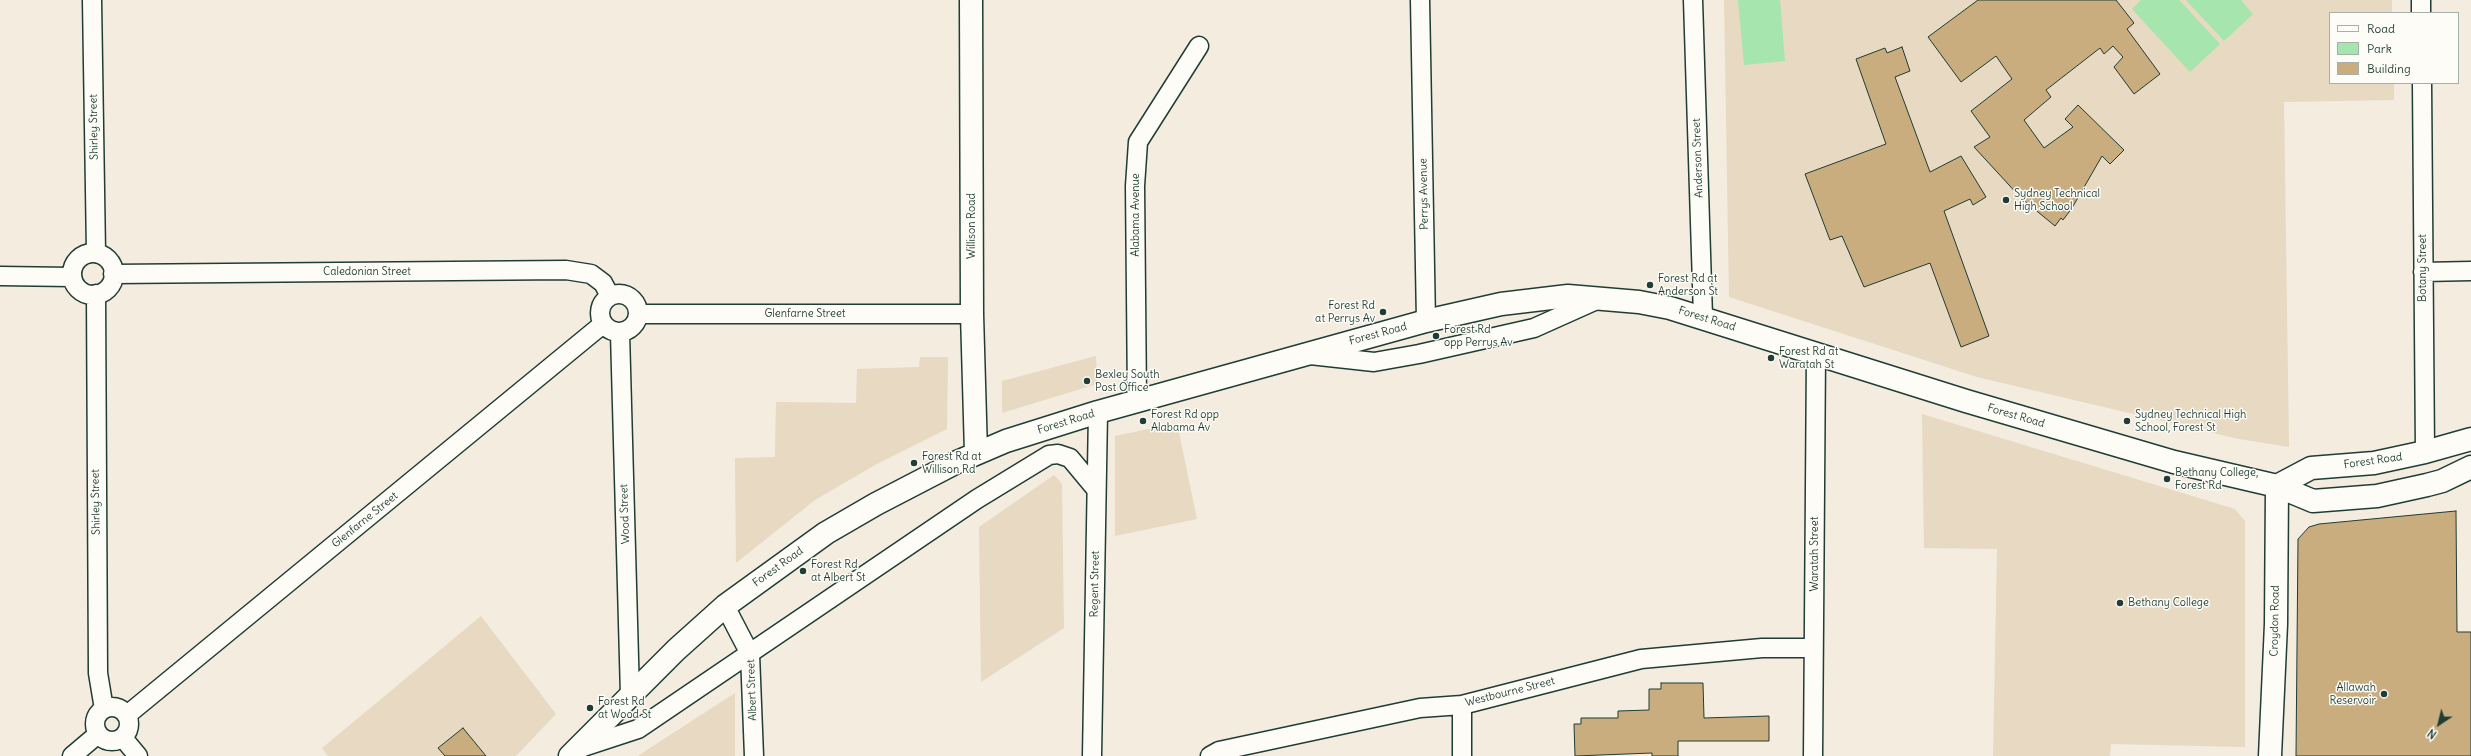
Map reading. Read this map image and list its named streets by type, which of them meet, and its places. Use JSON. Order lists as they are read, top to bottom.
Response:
{
  "streets": {
    "main road": ["Willison Road", "Forest Road", "Croydon Road"],
    "street": [
      "Shirley Street",
      "Anderson Street",
      "Perrys Avenue",
      "Alabama Avenue",
      "Botany Street",
      "Caledonian Street",
      "Glenfarne Street",
      "Wood Street",
      "Waratah Street",
      "Regent Street",
      "Albert Street",
      "Westbourne Street"
    ]
  },
  "crossings": [
    ["Shirley Street", "Caledonian Street"],
    ["Shirley Street", "Glenfarne Street"],
    ["Anderson Street", "Forest Road"],
    ["Perrys Avenue", "Forest Road"],
    ["Alabama Avenue", "Forest Road"],
    ["Willison Road", "Glenfarne Street"],
    ["Willison Road", "Forest Road"],
    ["Botany Street", "Forest Road"],
    ["Caledonian Street", "Glenfarne Street"],
    ["Caledonian Street", "Wood Street"],
    ["Glenfarne Street", "Wood Street"],
    ["Forest Road", "Wood Street"],
    ["Forest Road", "Waratah Street"],
    ["Forest Road", "Regent Street"],
    ["Forest Road", "Croydon Road"],
    ["Forest Road", "Albert Street"],
    ["Waratah Street", "Westbourne Street"]
  ],
  "places": [
    "Sydney Technical High School",
    "Forest Rd at Anderson St",
    "Forest Rd at Perrys Av",
    "Forest Rd opp Perrys Av",
    "Forest Rd at Waratah St",
    "Bexley South Post Office",
    "Forest Rd opp Alabama Av",
    "Sydney Technical High School, Forest St",
    "Forest Rd at Willison Rd",
    "Bethany College, Forest Rd",
    "Forest Rd at Albert St",
    "Bethany College",
    "Allawah Reservoir",
    "Forest Rd at Wood St"
  ],
  "legend": ["Road", "Park", "Building"],
  "north": "bottom left"
}
